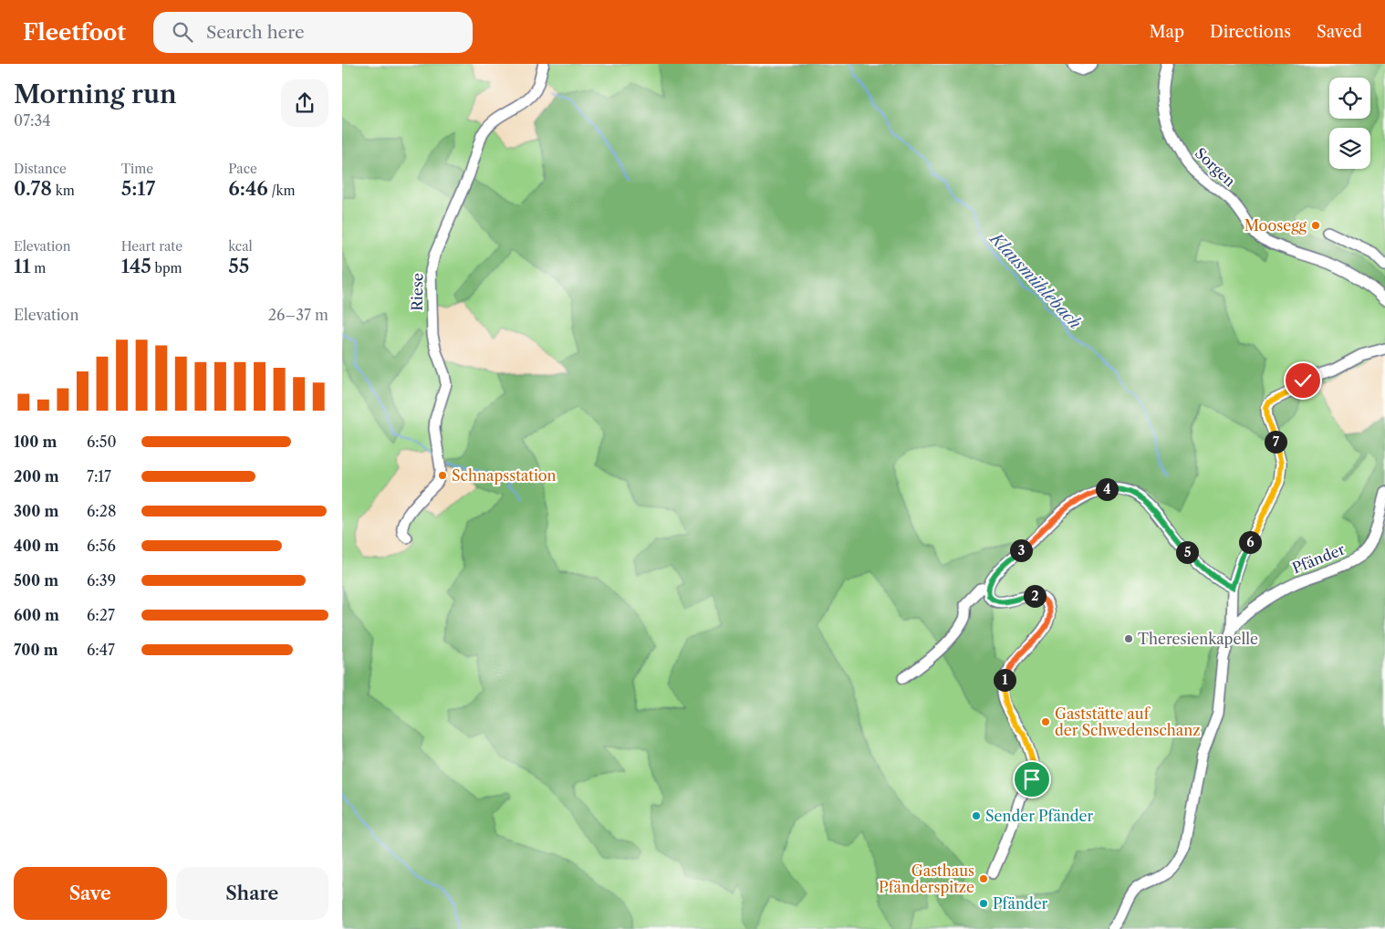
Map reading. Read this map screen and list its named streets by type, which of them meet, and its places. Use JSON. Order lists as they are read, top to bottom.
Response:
{
  "streets": {
    "street": ["Sorgen", "Riese", "Pfänder"]
  },
  "water": ["Klausmühlebach"],
  "places": [
    "Moosegg",
    "Schnapsstation",
    "Theresienkapelle",
    "Gaststätte auf der Schwedenschanz",
    "Sender Pfänder",
    "Gasthaus Pfänderspitze",
    "Pfänder"
  ],
  "page": {
    "header": "Fleetfoot",
    "search": "Search here",
    "nav": ["Map", "Directions", "Saved"],
    "heading": ["Morning run", "07:34"],
    "stats": [
      ["Distance", "0.78 km"],
      ["Time", "5:17"],
      ["Pace", "6:46 /km"],
      ["Elevation", "11 m"],
      ["Heart rate", "145 bpm"],
      ["kcal", "55"]
    ],
    "chart": ["Elevation", "26–37 m"],
    "list": [
      {
        "name": "100 m",
        "note": "6:50"
      },
      {
        "name": "200 m",
        "note": "7:17"
      },
      {
        "name": "300 m",
        "note": "6:28"
      },
      {
        "name": "400 m",
        "note": "6:56"
      },
      {
        "name": "500 m",
        "note": "6:39"
      },
      {
        "name": "600 m",
        "note": "6:27"
      },
      {
        "name": "700 m",
        "note": "6:47"
      }
    ],
    "pins": [
      "7",
      "4",
      "6",
      "3",
      "5",
      "2",
      "1"
    ],
    "buttons": ["Save", "Share"]
  }
}
